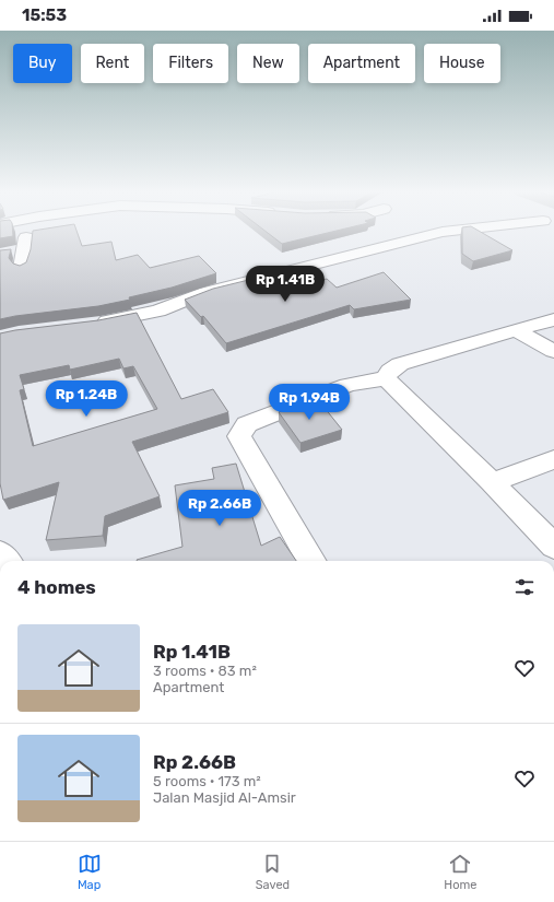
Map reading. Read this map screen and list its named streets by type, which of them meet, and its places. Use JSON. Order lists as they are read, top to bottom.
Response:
{
  "page": {
    "status": "15:53",
    "chip": [
      "Buy",
      "Rent",
      "Filters",
      "New",
      "Apartment",
      "House"
    ],
    "price": [
      "Rp 1.41B",
      "Rp 1.24B",
      "Rp 1.94B",
      "Rp 2.66B"
    ],
    "heading": "4 homes",
    "list": [
      {
        "name": "Rp 1.41B",
        "note": "3 rooms · 83 m² · Apartment"
      },
      {
        "name": "Rp 2.66B",
        "note": "5 rooms · 173 m² · Jalan Masjid Al-Amsir"
      }
    ],
    "tabs": ["Map", "Saved", "Home"]
  }
}
